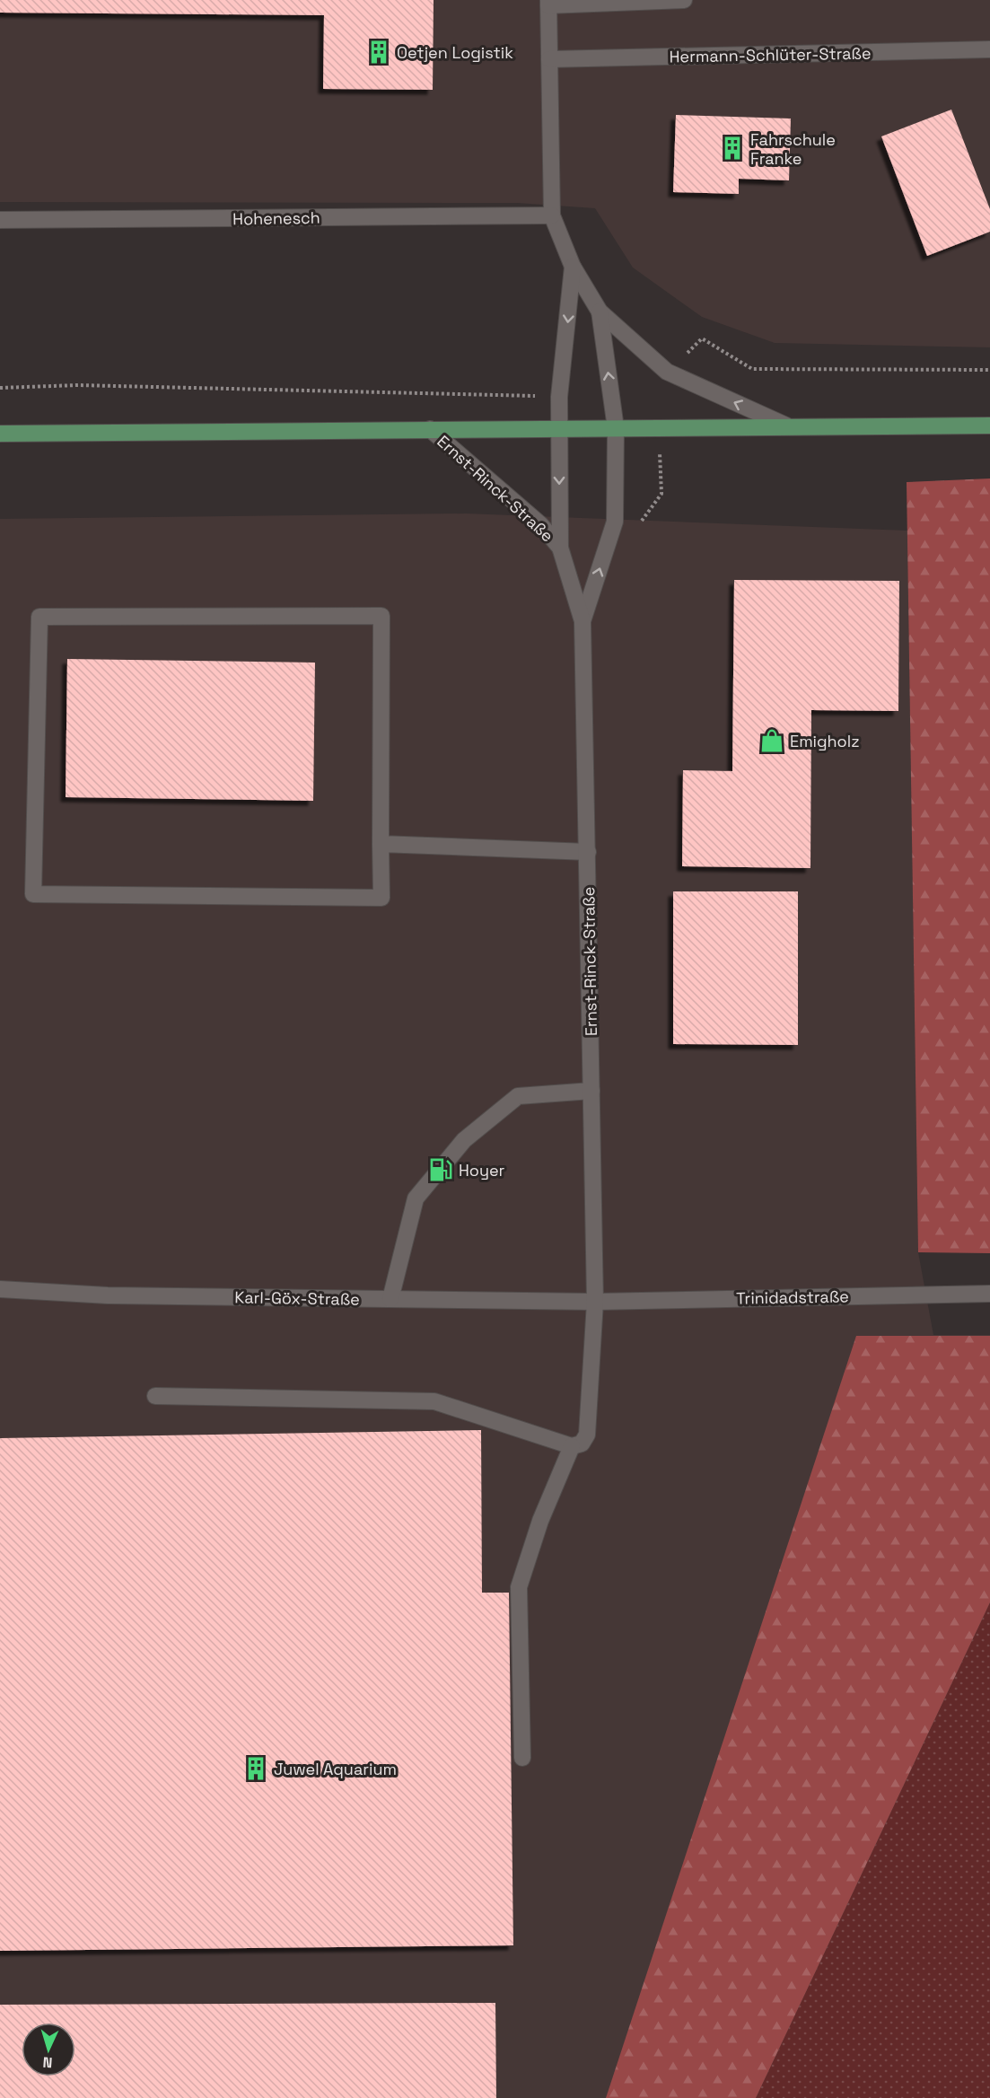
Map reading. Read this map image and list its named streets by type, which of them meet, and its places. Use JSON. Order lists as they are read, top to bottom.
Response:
{
  "streets": {
    "street": [
      "Hermann-Schlüter-Straße",
      "Hohenesch",
      "Ernst-Rinck-Straße",
      "Trinidadstraße",
      "Karl-Göx-Straße"
    ]
  },
  "crossings": [
    ["Ernst-Rinck-Straße", "Trinidadstraße"],
    ["Ernst-Rinck-Straße", "Karl-Göx-Straße"],
    ["Trinidadstraße", "Karl-Göx-Straße"]
  ],
  "places": {
    "building": ["Oetjen Logistik", "Fahrschule Franke", "Juwel Aquarium"],
    "shop": ["Emigholz"],
    "fuel station": ["Hoyer"]
  },
  "north": "bottom"
}
